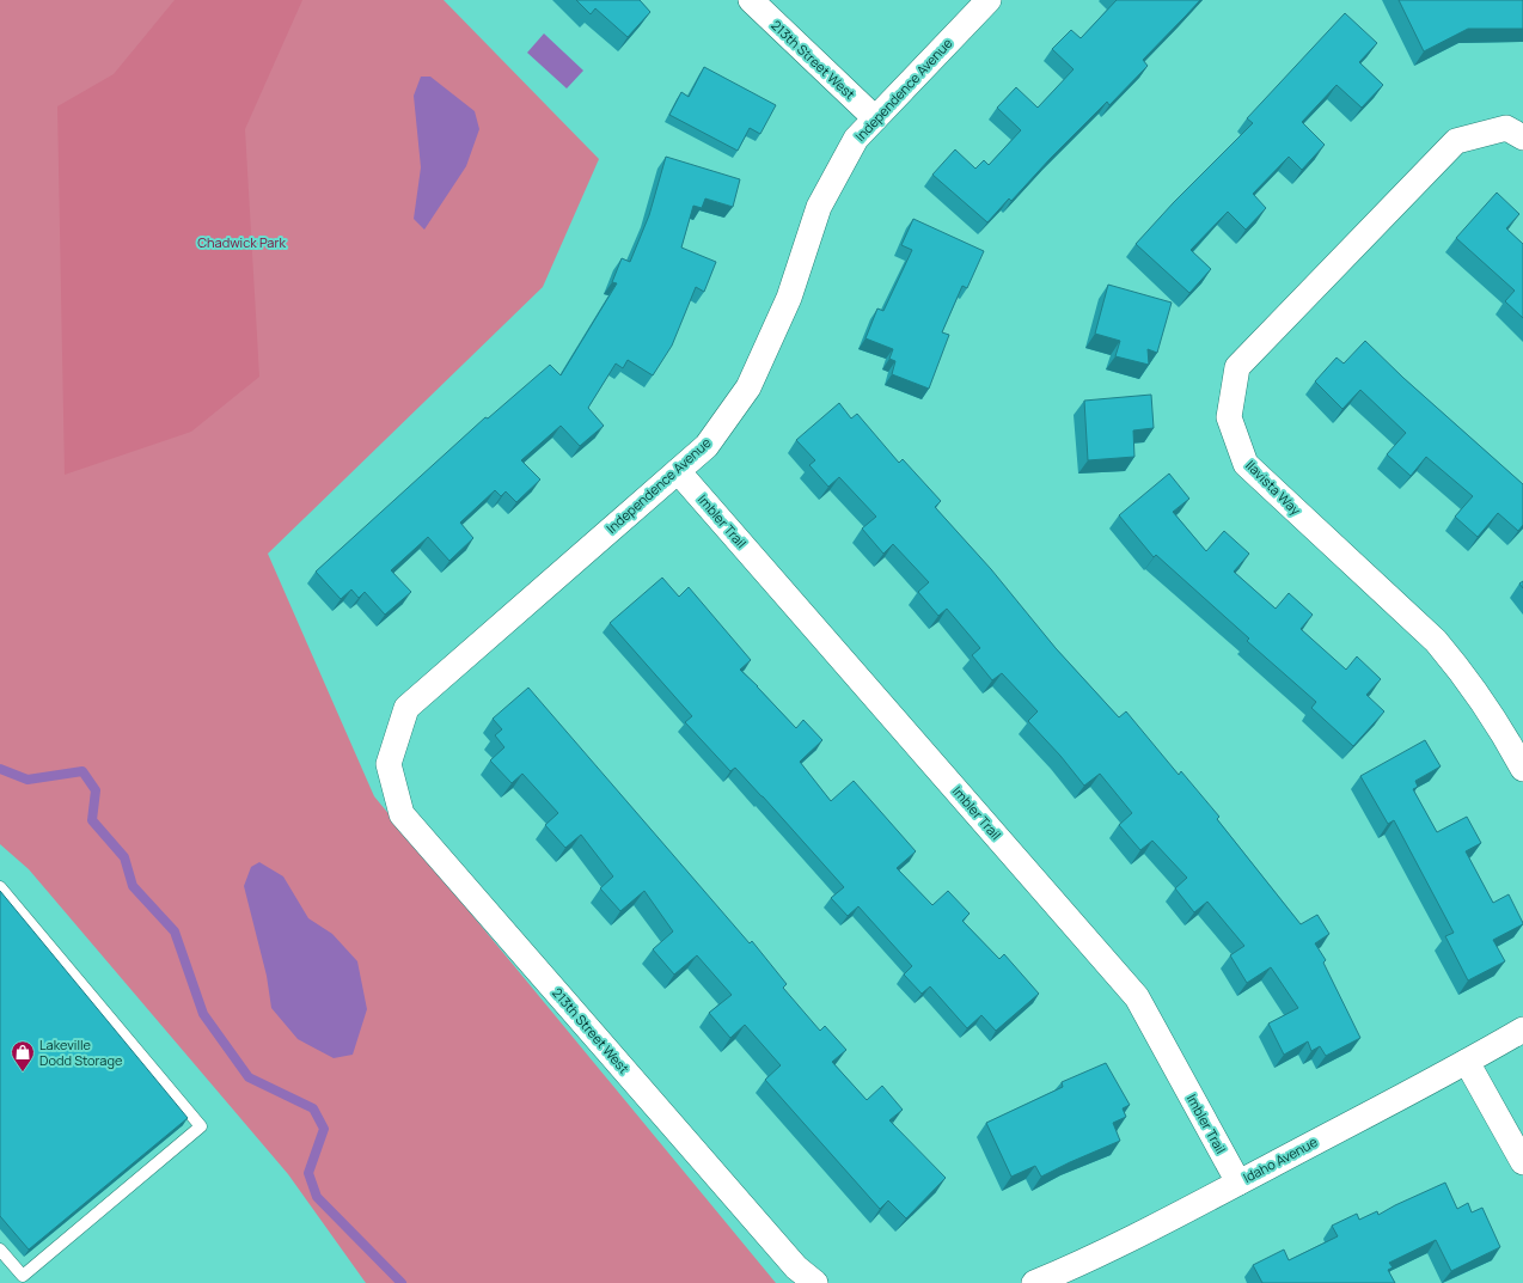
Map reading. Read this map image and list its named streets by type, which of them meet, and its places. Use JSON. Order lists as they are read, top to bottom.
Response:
{
  "streets": {
    "street": [
      "213th Street West",
      "Independence Avenue",
      "Ilavista Way",
      "Imbler Trail",
      "Idaho Avenue"
    ]
  },
  "crossings": [
    ["213th Street West", "Independence Avenue"],
    ["Independence Avenue", "Imbler Trail"],
    ["Imbler Trail", "Idaho Avenue"]
  ],
  "parks": ["Chadwick Park"],
  "places": {
    "shop": ["Lakeville Dodd Storage"]
  }
}
